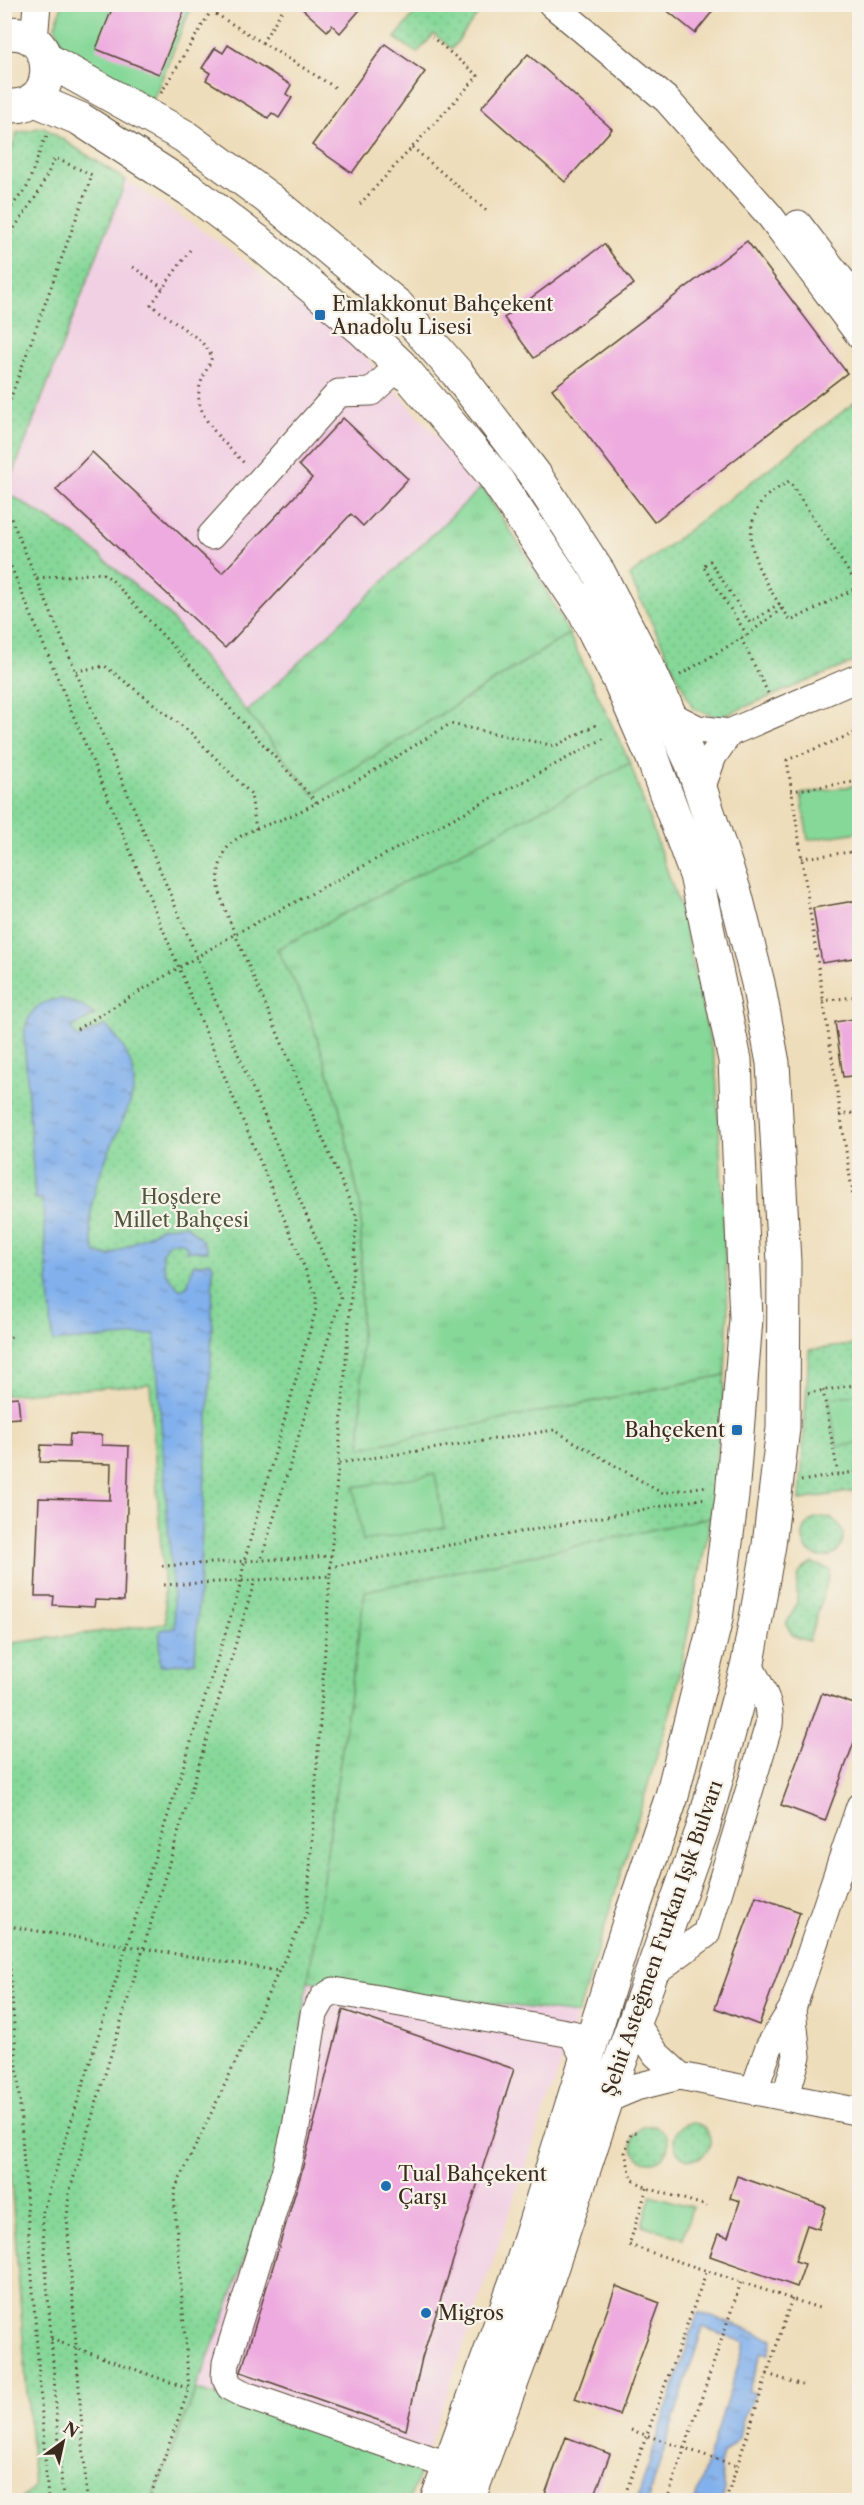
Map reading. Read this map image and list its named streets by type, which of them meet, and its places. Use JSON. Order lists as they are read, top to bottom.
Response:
{
  "streets": {
    "main road": ["Şehit Asteğmen Furkan Işık Bulvarı"]
  },
  "parks": ["Hoşdere Millet Bahçesi"],
  "places": {
    "transit": ["Emlakkonut Bahçekent Anadolu Lisesi", "Bahçekent"],
    "other": ["Tual Bahçekent Çarşı", "Migros"]
  },
  "north": "top right"
}
